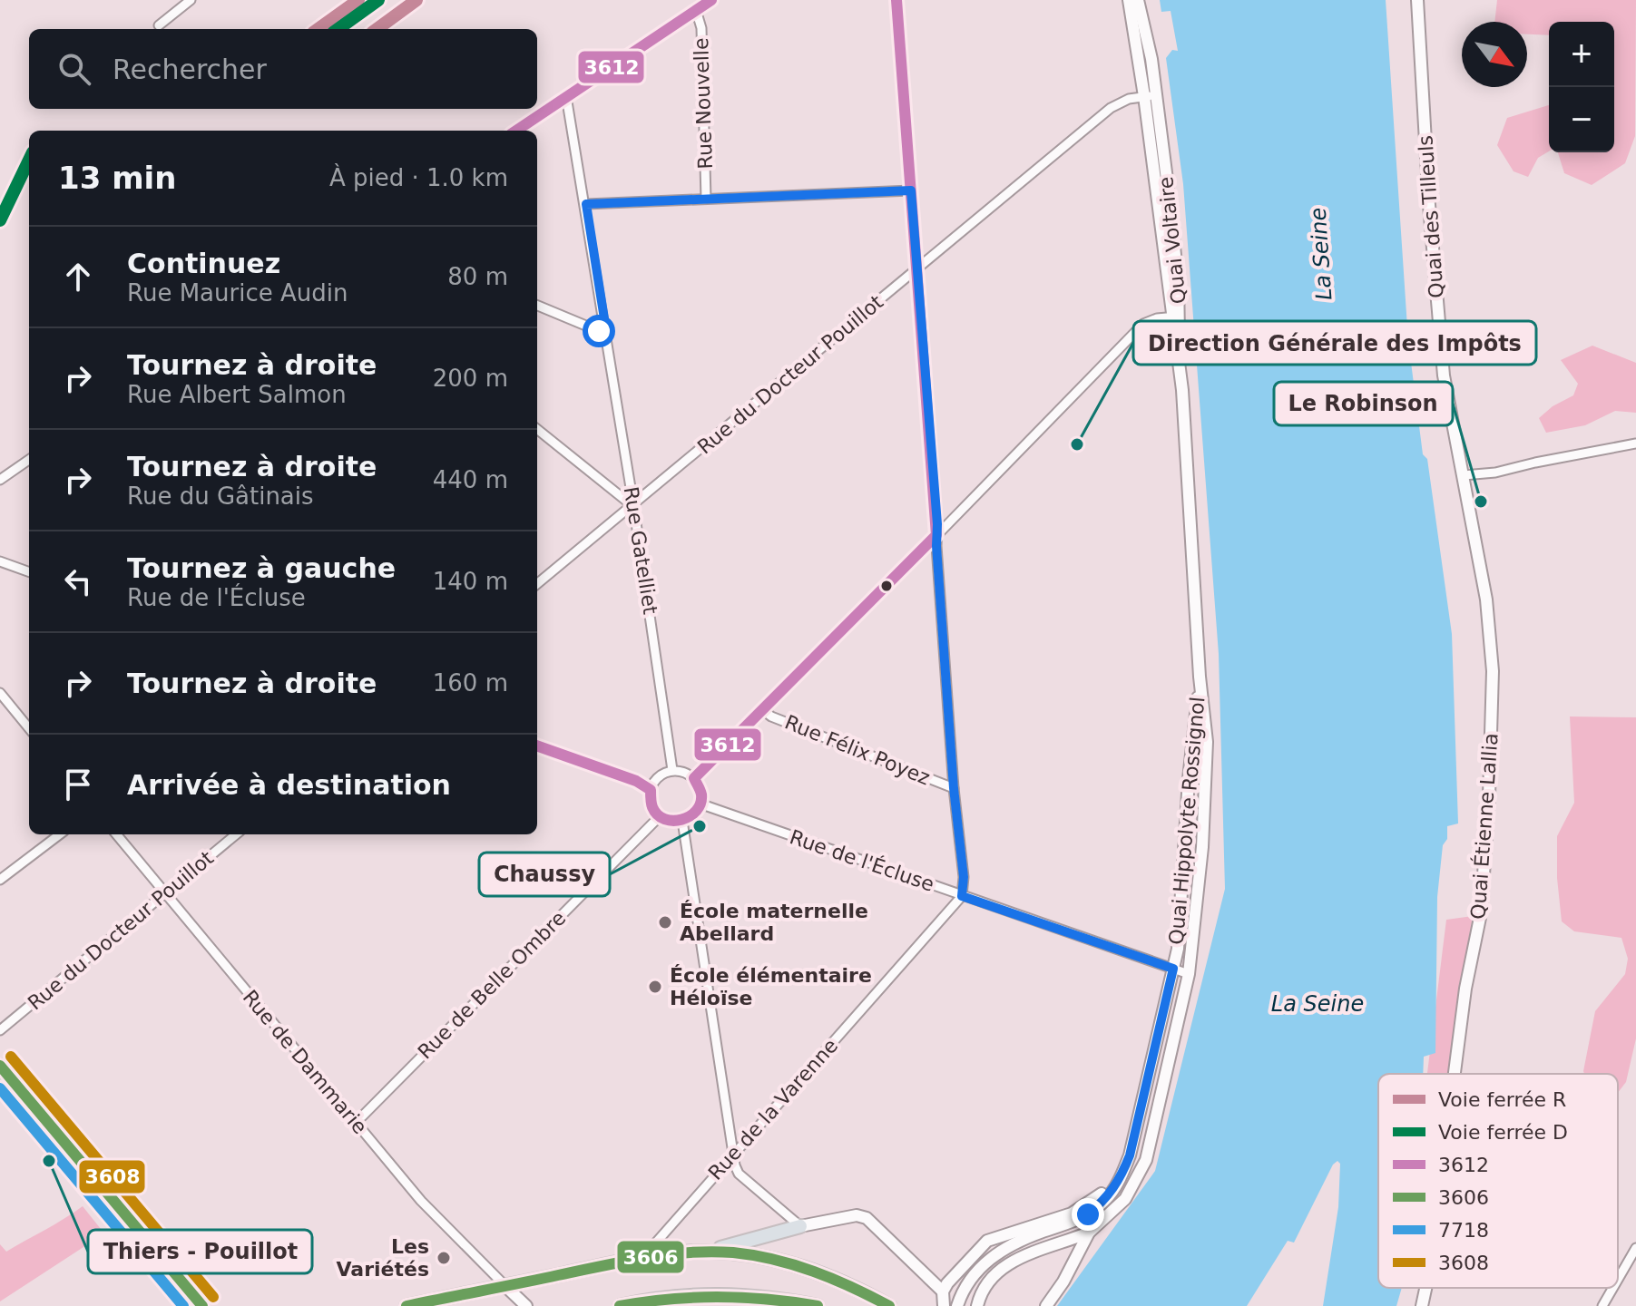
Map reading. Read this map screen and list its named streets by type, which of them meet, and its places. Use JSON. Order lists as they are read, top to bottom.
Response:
{
  "streets": {
    "street": [
      "Rue Nouvelle",
      "Quai des Tilleuls",
      "Quai Voltaire",
      "Rue du Docteur Pouillot",
      "Rue Gatelliet",
      "Rue Félix Poyez",
      "Quai Hippolyte Rossignol",
      "Quai Étienne Lallia",
      "Rue de l'Écluse",
      "Rue de Belle Ombre",
      "Rue de Dammarie",
      "Rue de la Varenne"
    ]
  },
  "crossings": [
    ["Quai des Tilleuls", "Quai Étienne Lallia"],
    ["Quai Voltaire", "Rue du Docteur Pouillot"],
    ["Quai Voltaire", "Quai Hippolyte Rossignol"],
    ["Rue du Docteur Pouillot", "Rue Gatelliet"],
    ["Rue du Docteur Pouillot", "Rue de Dammarie"],
    ["Rue Gatelliet", "Rue de l'Écluse"],
    ["Rue Gatelliet", "Rue de Belle Ombre"],
    ["Quai Hippolyte Rossignol", "Rue de l'Écluse"],
    ["Rue de l'Écluse", "Rue de Belle Ombre"],
    ["Rue de l'Écluse", "Rue de la Varenne"],
    ["Rue de Belle Ombre", "Rue de Dammarie"]
  ],
  "water": ["La Seine"],
  "places": [
    "Direction Générale des Impôts",
    "Le Robinson",
    "Chaussy",
    "École maternelle Abellard",
    "École élémentaire Héloïse",
    "Thiers - Pouillot",
    "Les Variétés"
  ],
  "lines": [
    "rail line R",
    "rail line D",
    "transit line 3612",
    "transit line 3608",
    "transit line 3606",
    "transit line 7718"
  ],
  "legend": [
    "Voie ferrée R",
    "Voie ferrée D",
    "3612",
    "3606",
    "7718",
    "3608"
  ],
  "north": "bottom right",
  "page": {
    "map_buttons": ["+", "−"],
    "search": "Rechercher",
    "heading": ["13 min", "À pied · 1.0 km"],
    "list": [
      ["Continuez", "Rue Maurice Audin", "80 m"],
      ["Tournez à droite", "Rue Albert Salmon", "200 m"],
      ["Tournez à droite", "Rue du Gâtinais", "440 m"],
      ["Tournez à gauche", "Rue de l'Écluse", "140 m"],
      ["Tournez à droite", "160 m"],
      "Arrivée à destination"
    ]
  }
}
